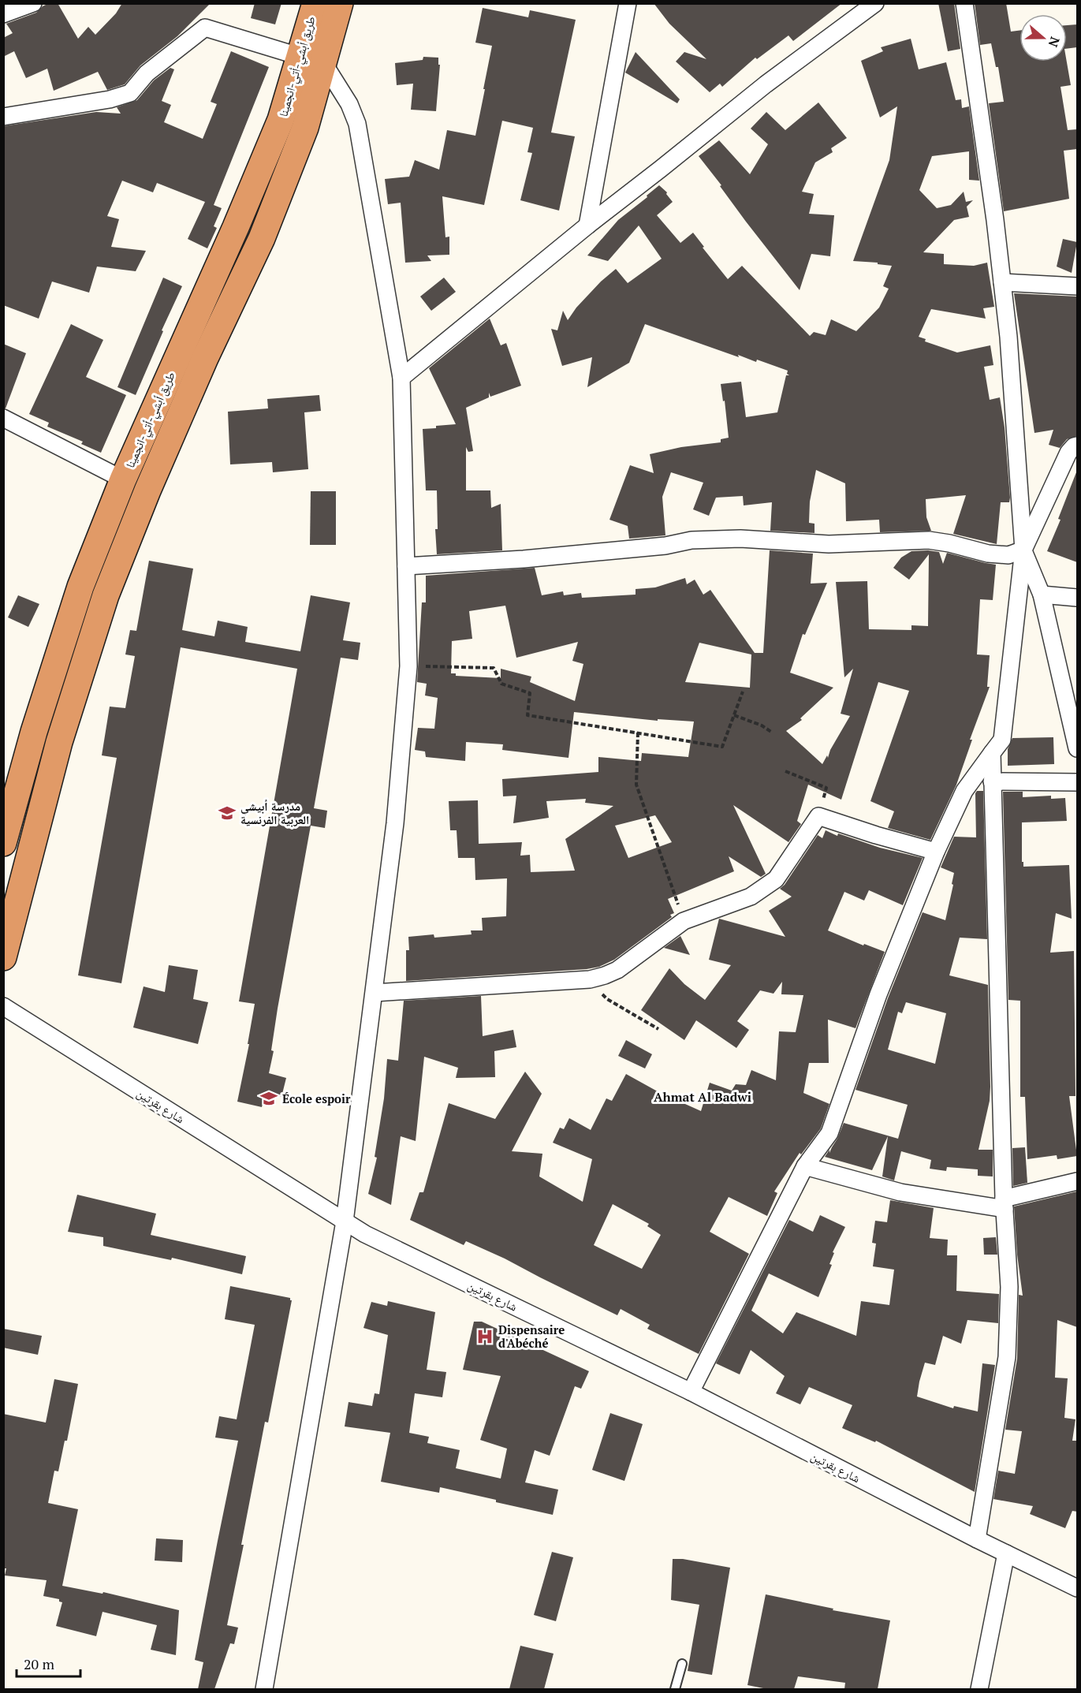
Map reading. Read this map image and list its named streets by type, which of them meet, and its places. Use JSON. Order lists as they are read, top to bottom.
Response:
{
  "streets": {
    "highway": ["طريق أبشي-أتي-انجمينا"],
    "street": ["شارع بقرتين"]
  },
  "districts": ["Ahmat Al Badwi"],
  "places": {
    "school or university": ["مدرسة أبيشي العربية الفرنسية", "École espoir"],
    "hospital": ["Dispensaire d'Abéché"]
  },
  "scale_bar": "20 m",
  "north": "right"
}
